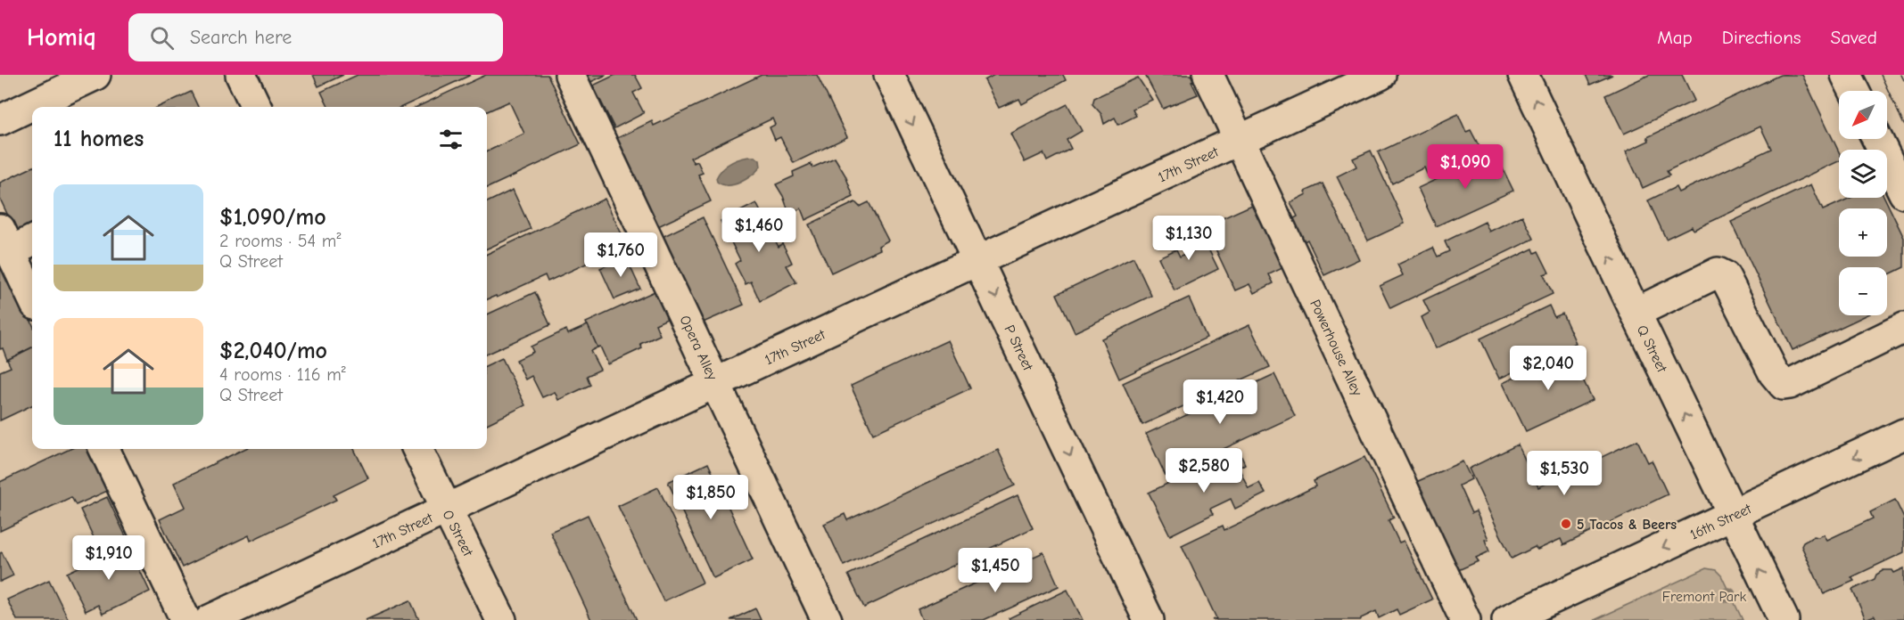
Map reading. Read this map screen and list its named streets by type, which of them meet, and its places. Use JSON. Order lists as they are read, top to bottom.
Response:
{
  "streets": {
    "main road": [
      "17th Street",
      "Opera Alley",
      "P Street",
      "Powerhouse Alley",
      "Q Street",
      "16th Street",
      "O Street"
    ]
  },
  "crossings": [
    ["17th Street", "Opera Alley"],
    ["17th Street", "P Street"],
    ["17th Street", "Powerhouse Alley"],
    ["17th Street", "O Street"],
    ["Q Street", "16th Street"]
  ],
  "one_way": ["P Street", "Q Street", "16th Street"],
  "parks": ["Fremont Park"],
  "places": ["5 Tacos & Beers"],
  "north": "bottom left",
  "page": {
    "header": "Homiq",
    "search": "Search here",
    "nav": ["Map", "Directions", "Saved"],
    "map_buttons": ["+", "−"],
    "heading": "11 homes",
    "price": [
      "$1,090",
      "$1,460",
      "$1,130",
      "$1,760",
      "$2,040",
      "$1,420",
      "$2,580",
      "$1,530",
      "$1,850",
      "$1,910",
      "$1,450"
    ],
    "list": [
      {
        "name": "$1,090/mo",
        "note": "2 rooms · 54 m² · Q Street"
      },
      {
        "name": "$2,040/mo",
        "note": "4 rooms · 116 m² · Q Street"
      }
    ]
  }
}
